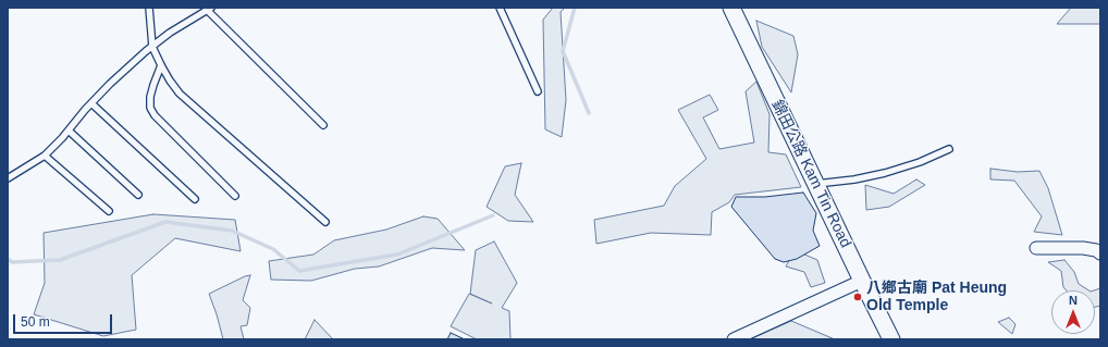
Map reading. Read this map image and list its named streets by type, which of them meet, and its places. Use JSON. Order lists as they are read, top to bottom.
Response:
{
  "streets": {
    "main road": ["錦田公路 Kam Tin Road"]
  },
  "places": ["八鄉古廟 Pat Heung Old Temple"],
  "scale_bar": "50 m",
  "north": "top"
}
